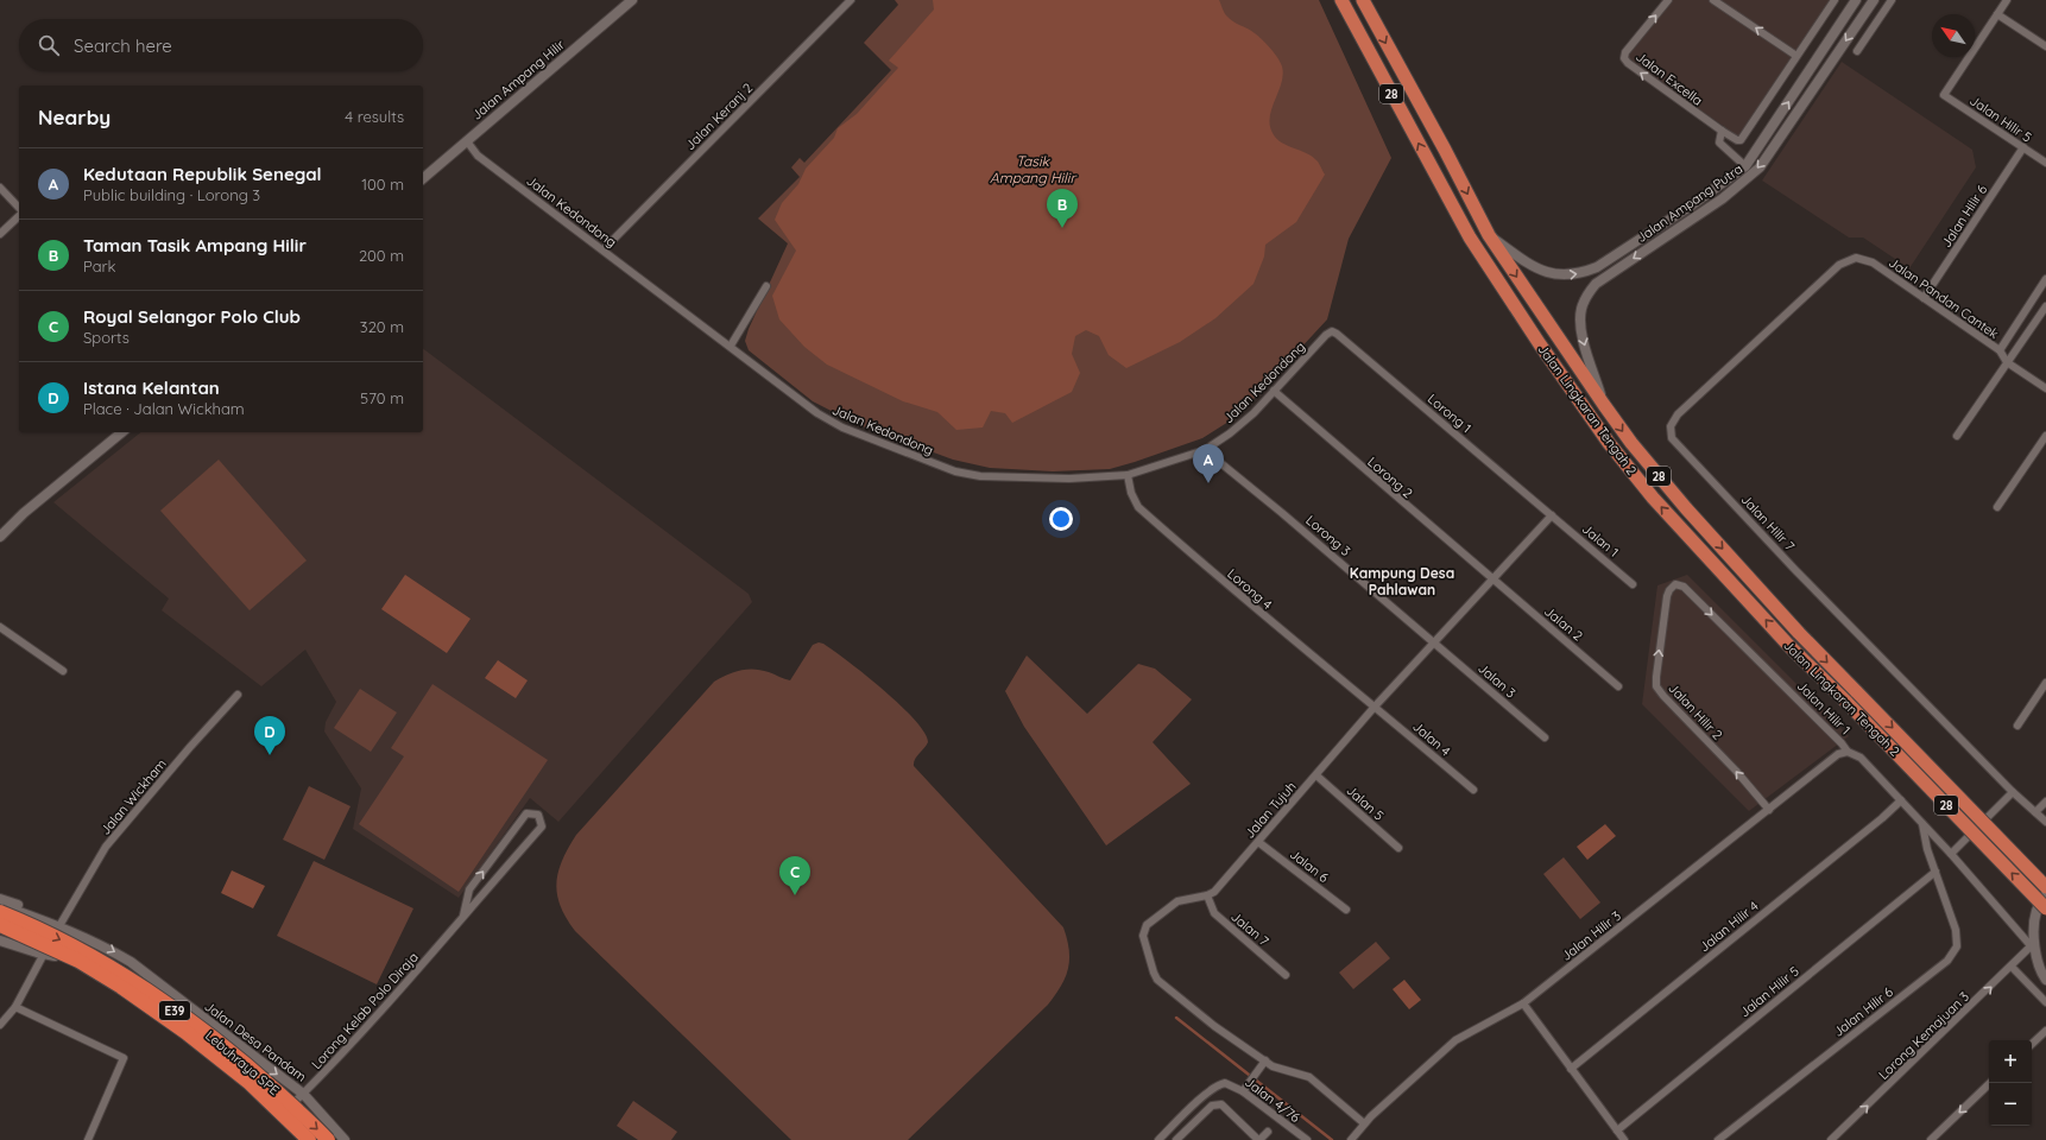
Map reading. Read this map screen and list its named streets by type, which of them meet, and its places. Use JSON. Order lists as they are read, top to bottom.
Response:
{
  "streets": {
    "highway": [
      "28",
      "Jalan Lingkaran Tengah 2",
      "E39",
      "Lebuhraya SPE"
    ],
    "street": [
      "Jalan Excella",
      "Jalan Ampang Hilir",
      "Jalan Keranj 2",
      "Jalan Hilir 5",
      "Jalan Ampang Putra",
      "Jalan Kedondong",
      "Jalan Hilir 6",
      "Jalan Pandan Cantek",
      "Lorong 1",
      "Lorong 2",
      "Jalan Hilir 7",
      "Lorong 3",
      "Jalan 1",
      "Lorong 4",
      "Jalan 2",
      "Jalan 3",
      "Jalan Hilir 1",
      "Jalan Hilir 2",
      "Jalan 4",
      "Jalan Wickham",
      "Jalan 5",
      "Jalan Tujuh",
      "Jalan 6",
      "Jalan Hilir 4",
      "Jalan 7",
      "Jalan Hilir 3",
      "Lorong Kelab Polo Diraja",
      "Lorong Kemajuan 3",
      "Jalan Desa Pandam",
      "Jalan 4/76"
    ]
  },
  "crossings": [
    ["Jalan Ampang Hilir", "Jalan Kedondong"],
    ["Jalan Keranj 2", "Jalan Kedondong"],
    ["Jalan Hilir 5", "Jalan Hilir 6"],
    ["Jalan Ampang Putra", "Jalan Lingkaran Tengah 2"],
    ["Jalan Kedondong", "Lorong 1"],
    ["Jalan Kedondong", "Lorong 2"],
    ["Jalan Kedondong", "Lorong 3"],
    ["Jalan Kedondong", "Lorong 4"],
    ["Jalan Hilir 6", "Jalan Pandan Cantek"],
    ["Jalan Hilir 6", "Jalan Hilir 1"],
    ["Jalan Pandan Cantek", "Jalan Hilir 7"],
    ["Lorong 1", "Jalan 1"],
    ["Lorong 1", "Jalan Tujuh"],
    ["Lorong 2", "Jalan 2"],
    ["Lorong 2", "Jalan Tujuh"],
    ["Lorong 3", "Jalan 3"],
    ["Lorong 3", "Jalan Tujuh"],
    ["Jalan 1", "Jalan Tujuh"],
    ["Lorong 4", "Jalan 4"],
    ["Lorong 4", "Jalan Tujuh"],
    ["Jalan 2", "Jalan Tujuh"],
    ["Jalan 3", "Jalan Tujuh"],
    ["Jalan Hilir 1", "Jalan Hilir 2"],
    ["Jalan Hilir 1", "Jalan Hilir 4"],
    ["Jalan Hilir 1", "Jalan Hilir 3"],
    ["Jalan Hilir 1", "Lorong Kemajuan 3"],
    ["Jalan Hilir 2", "Jalan Hilir 3"],
    ["Jalan 4", "Jalan Tujuh"],
    ["Jalan 5", "Jalan Tujuh"],
    ["Jalan Tujuh", "Jalan 6"],
    ["Jalan Tujuh", "Jalan 7"],
    ["Jalan Tujuh", "Jalan Hilir 3"],
    ["Lorong Kelab Polo Diraja", "Jalan Desa Pandam"]
  ],
  "one_way": ["Jalan Hilir 1", "Jalan Hilir 2", "Lorong Kemajuan 3"],
  "districts": ["Kampung Desa Pahlawan"],
  "water": ["Tasik Ampang Hilir"],
  "north": "top left",
  "page": {
    "search": "Search here",
    "heading": ["Nearby", "4 results"],
    "list": [
      {
        "mark": "A",
        "name": "Kedutaan Republik Senegal",
        "note": "Public building · Lorong 3",
        "value": "100 m"
      },
      {
        "mark": "B",
        "name": "Taman Tasik Ampang Hilir",
        "note": "Park",
        "value": "200 m"
      },
      {
        "mark": "C",
        "name": "Royal Selangor Polo Club",
        "note": "Sports",
        "value": "320 m"
      },
      {
        "mark": "D",
        "name": "Istana Kelantan",
        "note": "Place · Jalan Wickham",
        "value": "570 m"
      }
    ],
    "pins": [
      "B",
      "A",
      "D",
      "C"
    ],
    "map_buttons": ["+", "−"]
  }
}
